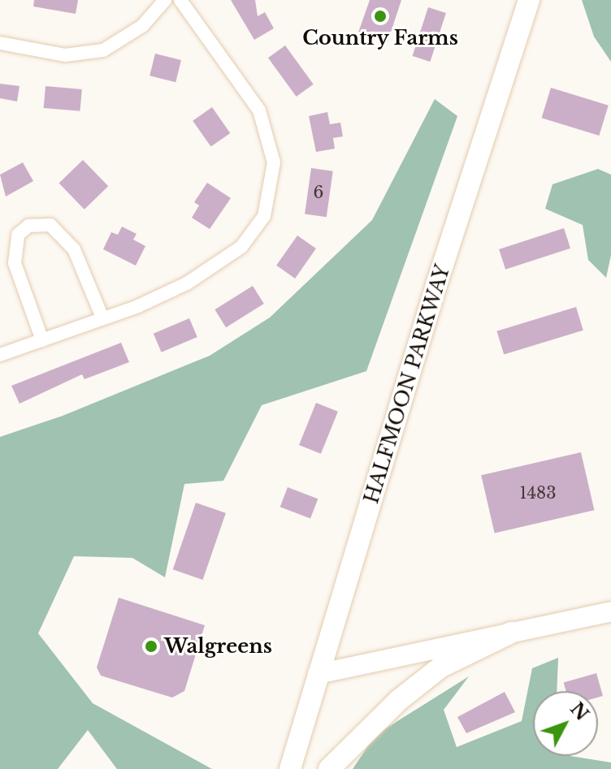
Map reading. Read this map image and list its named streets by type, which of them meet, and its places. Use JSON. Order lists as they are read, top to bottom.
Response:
{
  "streets": {
    "main road": ["HALFMOON PARKWAY"]
  },
  "places": ["Country Farms", "Walgreens"],
  "house_numbers": ["6", "1483"],
  "north": "top right"
}
